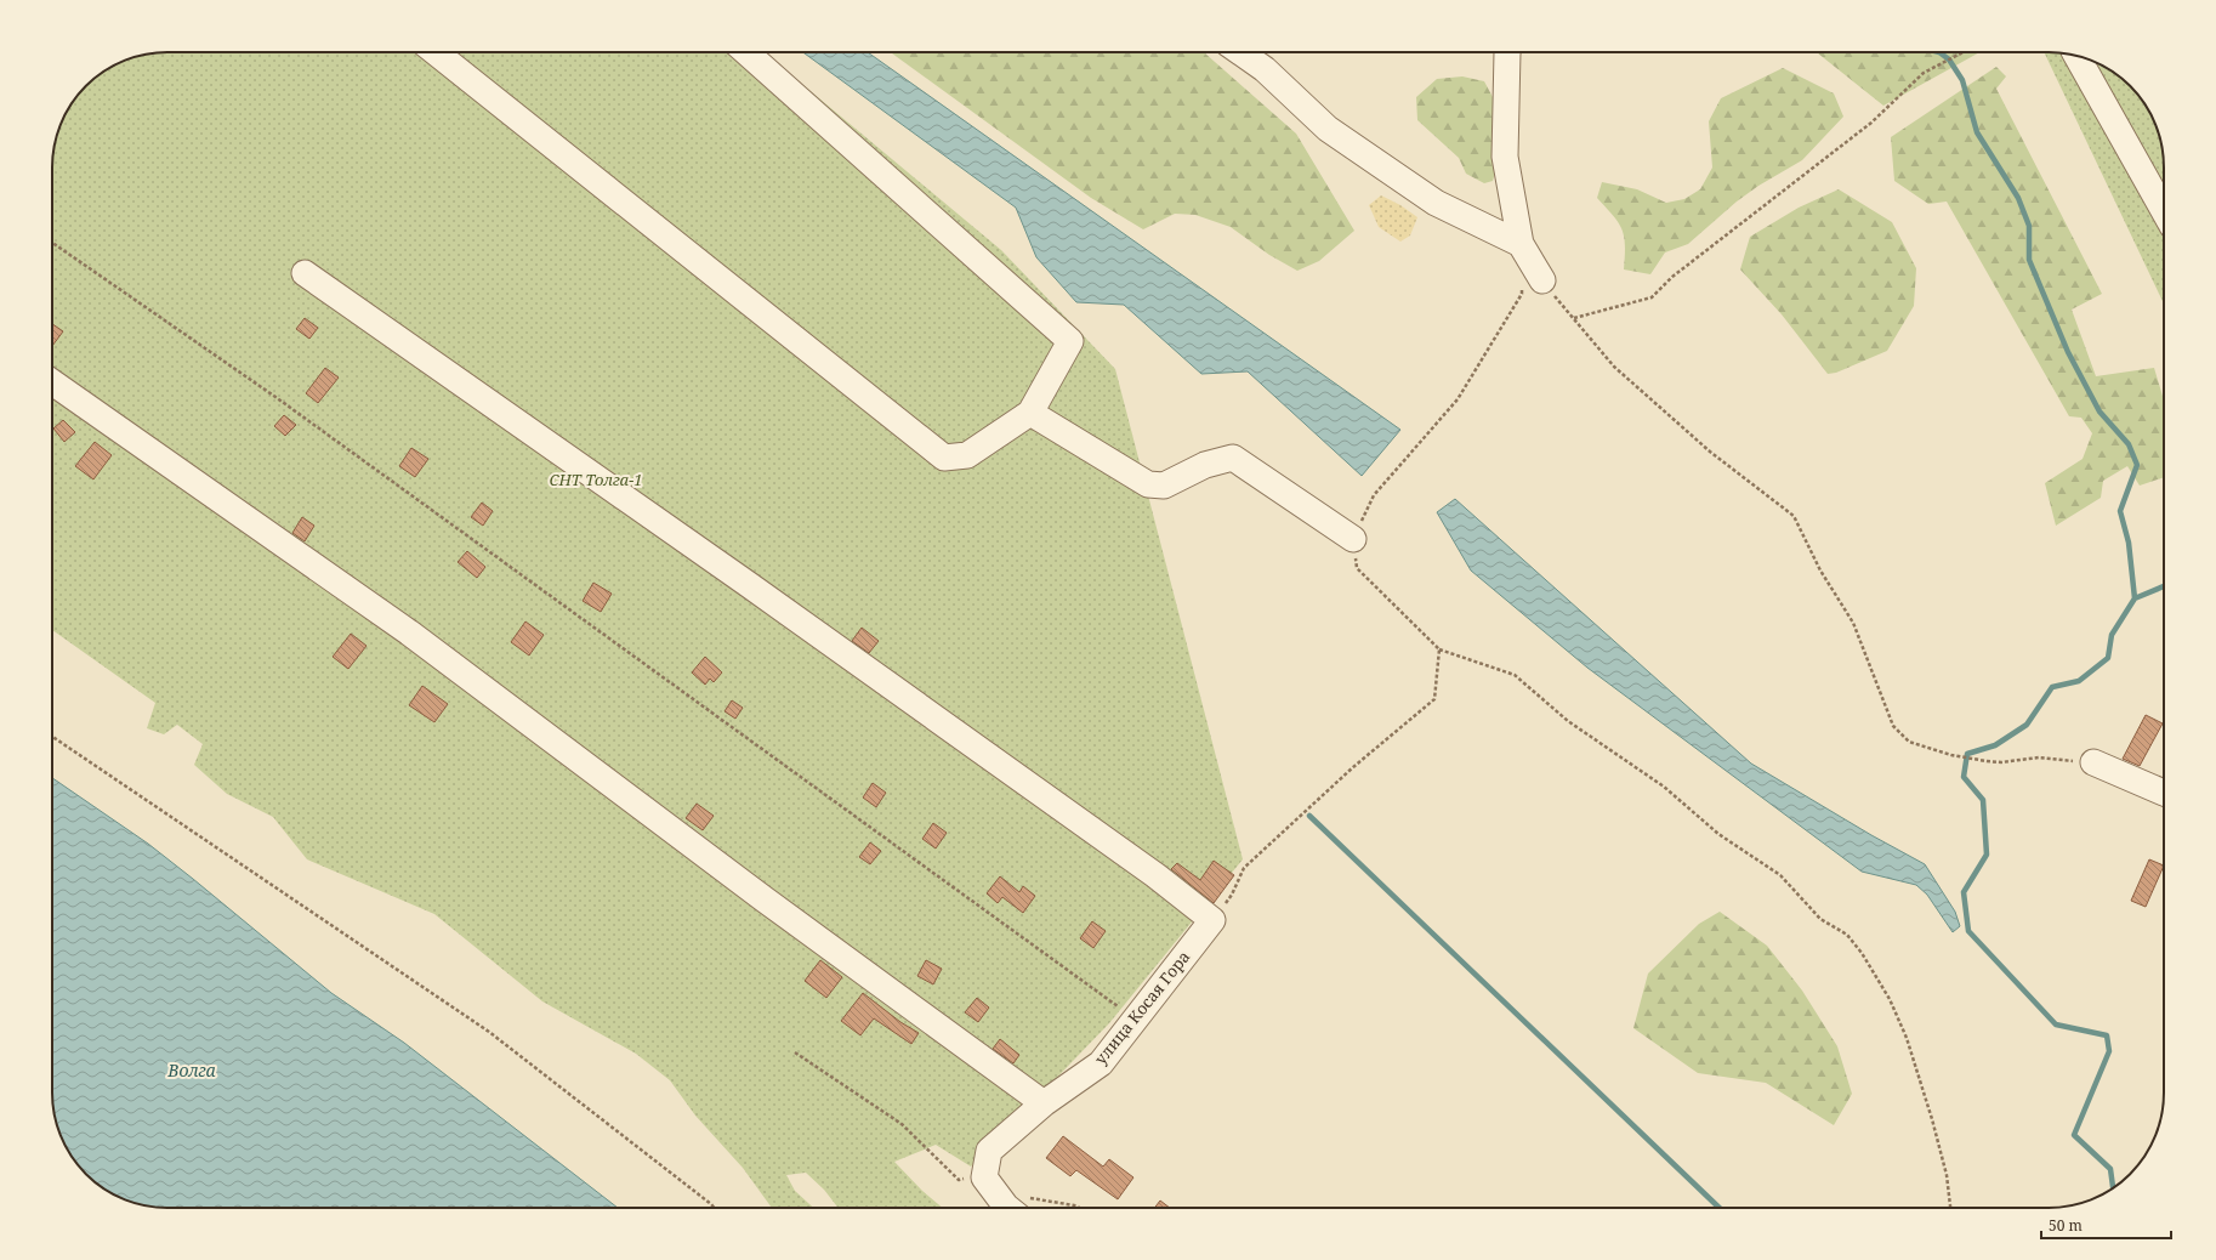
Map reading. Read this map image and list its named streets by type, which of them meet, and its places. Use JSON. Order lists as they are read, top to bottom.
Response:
{
  "streets": {
    "street": ["улица Косая Гора"]
  },
  "water": ["Волга"],
  "parks": ["СНТ Толга-1"],
  "scale_bar": "50 m"
}
